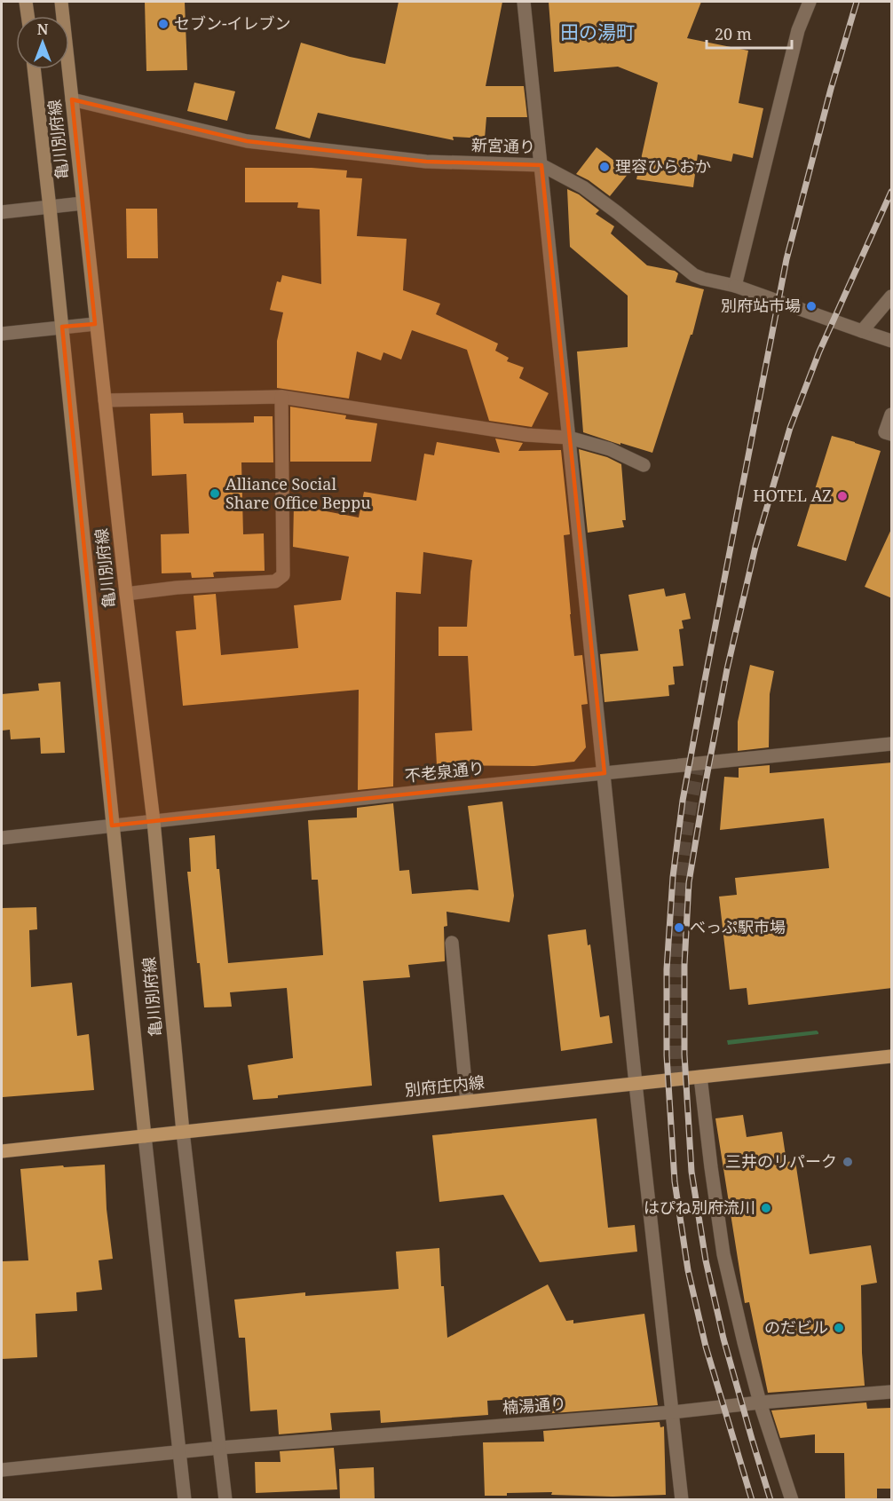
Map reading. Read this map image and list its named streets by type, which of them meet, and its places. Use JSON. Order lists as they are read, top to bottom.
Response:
{
  "streets": {
    "main road": ["亀川別府線", "別府庄内線"],
    "street": ["新宮通り", "不老泉通り", "楠湯通り"]
  },
  "crossings": [
    ["亀川別府線", "新宮通り"],
    ["亀川別府線", "不老泉通り"],
    ["亀川別府線", "別府庄内線"]
  ],
  "districts": ["田の湯町"],
  "places": [
    "セブン-イレブン",
    "理容ひらおか",
    "別府站市場",
    "Alliance Social Share Office Beppu",
    "HOTEL AZ",
    "べっぷ駅市場",
    "三井のリパーク",
    "はぴね別府流川",
    "のだビル"
  ],
  "scale_bar": "20 m",
  "north": "top"
}
